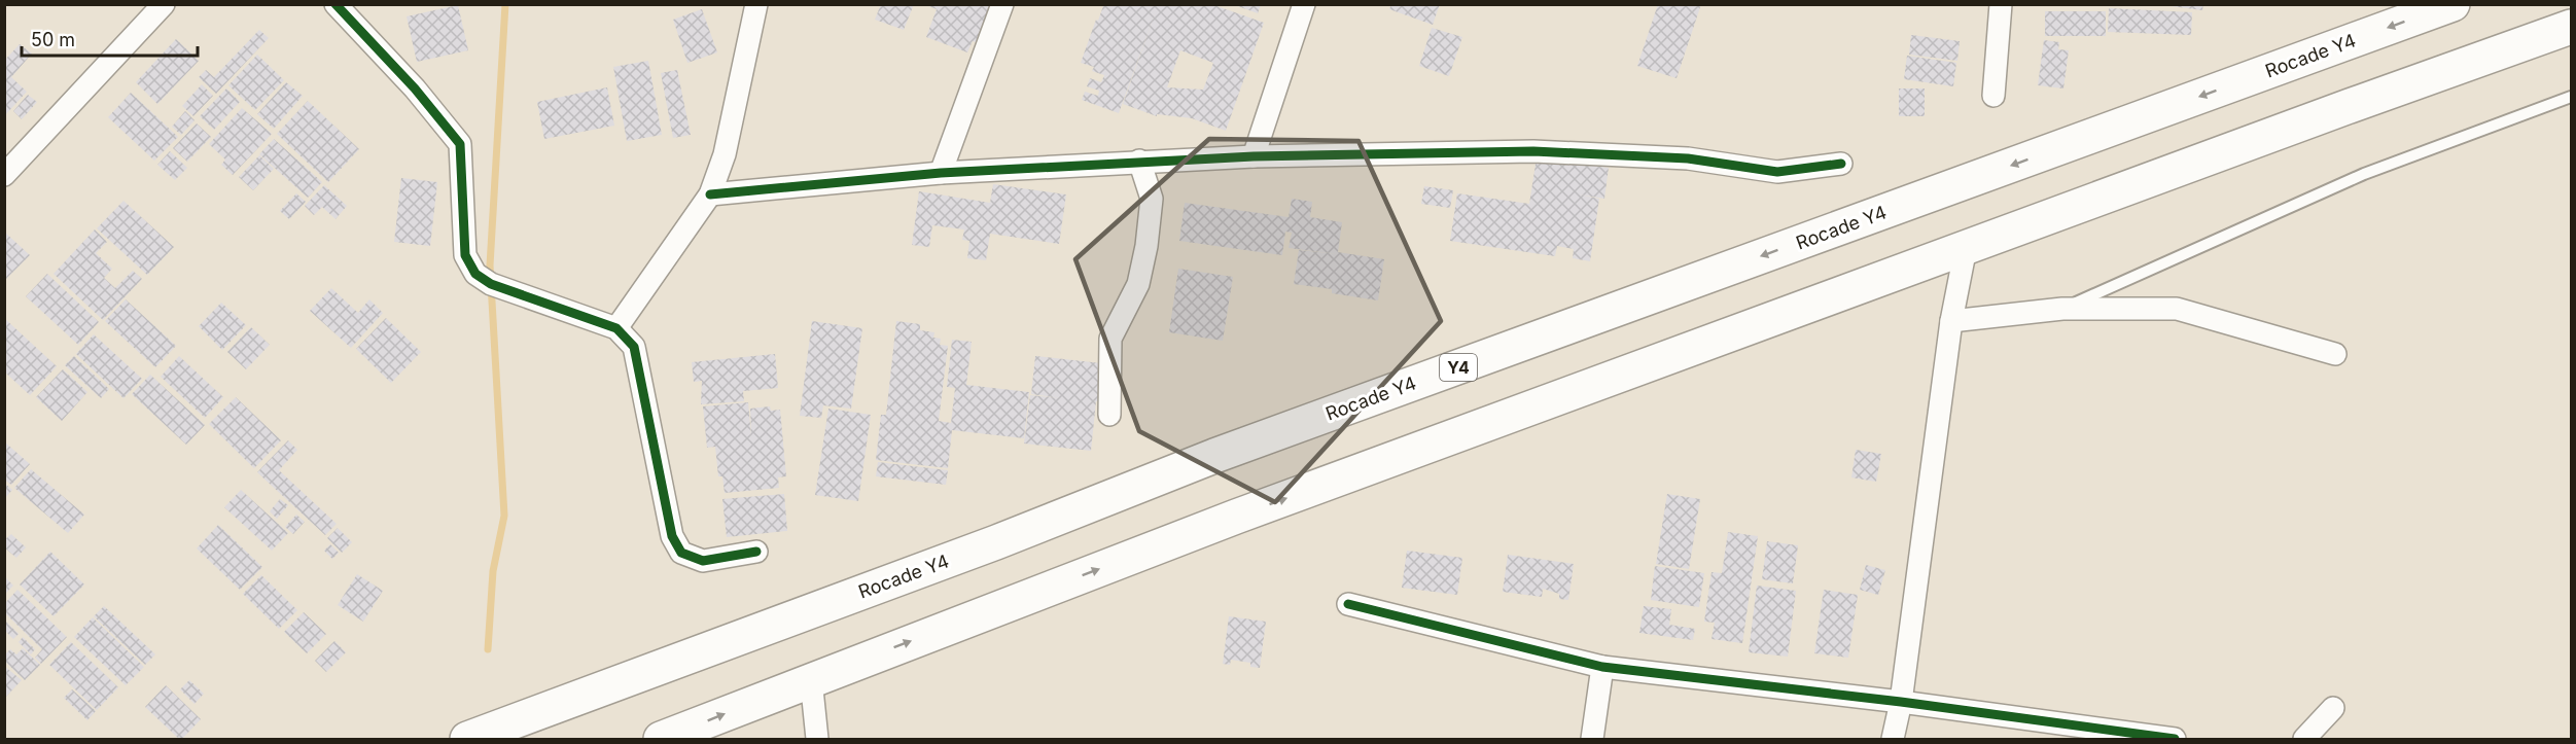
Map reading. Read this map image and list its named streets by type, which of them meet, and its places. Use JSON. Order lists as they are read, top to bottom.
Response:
{
  "streets": {
    "highway": ["Rocade Y4", "Y4"]
  },
  "scale_bar": "50 m"
}
